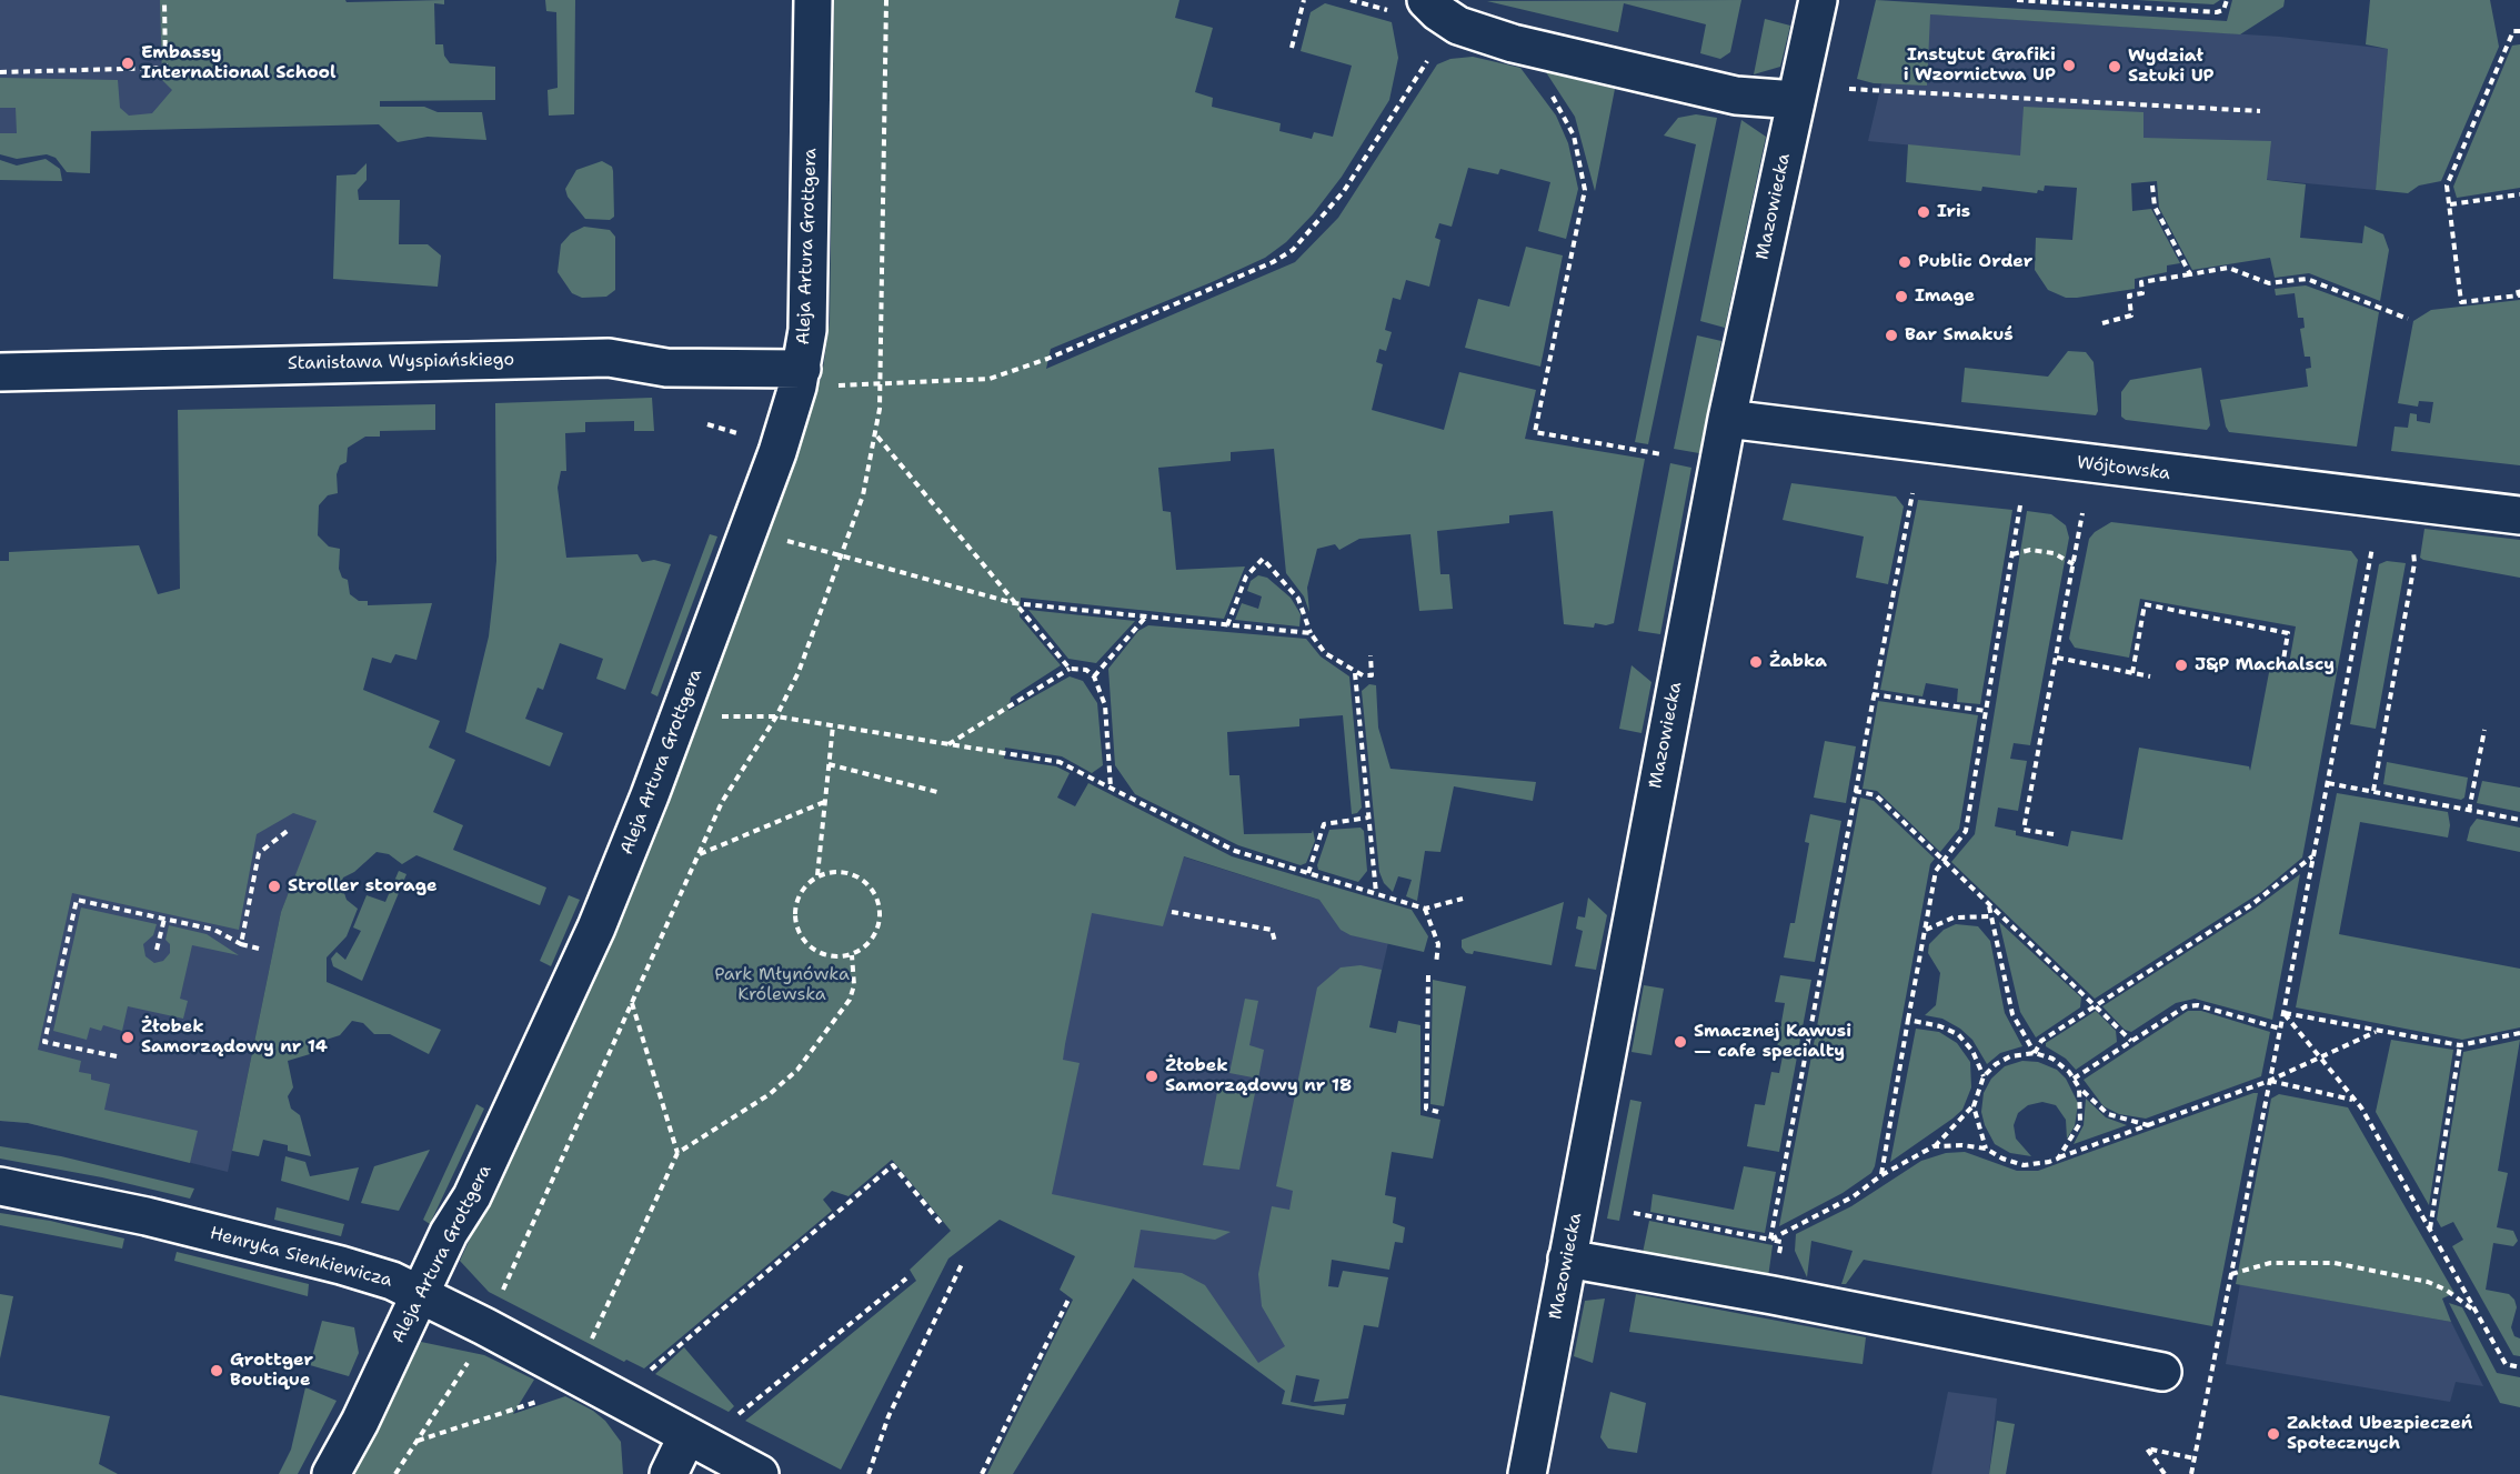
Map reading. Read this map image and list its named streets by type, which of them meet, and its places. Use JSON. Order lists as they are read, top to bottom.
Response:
{
  "streets": {
    "street": [
      "Mazowiecka",
      "Aleja Artura Grottgera",
      "Stanisława Wyspiańskiego",
      "Wójtowska",
      "Henryka Sienkiewicza"
    ]
  },
  "crossings": [
    ["Mazowiecka", "Wójtowska"],
    ["Aleja Artura Grottgera", "Stanisława Wyspiańskiego"],
    ["Aleja Artura Grottgera", "Henryka Sienkiewicza"]
  ],
  "parks": ["Park Młynówka Królewska"],
  "places": [
    "Embassy International School",
    "Instytut Grafiki i Wzornictwa UP",
    "Wydział Sztuki UP",
    "Iris",
    "Public Order",
    "Image",
    "Bar Smakuś",
    "Żabka",
    "J&P Machalscy",
    "Stroller storage",
    "Żłobek Samorządowy nr 14",
    "Smacznej Kawusi — cafe specialty",
    "Żłobek Samorządowy nr 18",
    "Grottger Boutique",
    "Zakład Ubezpieczeń Społecznych"
  ]
}
